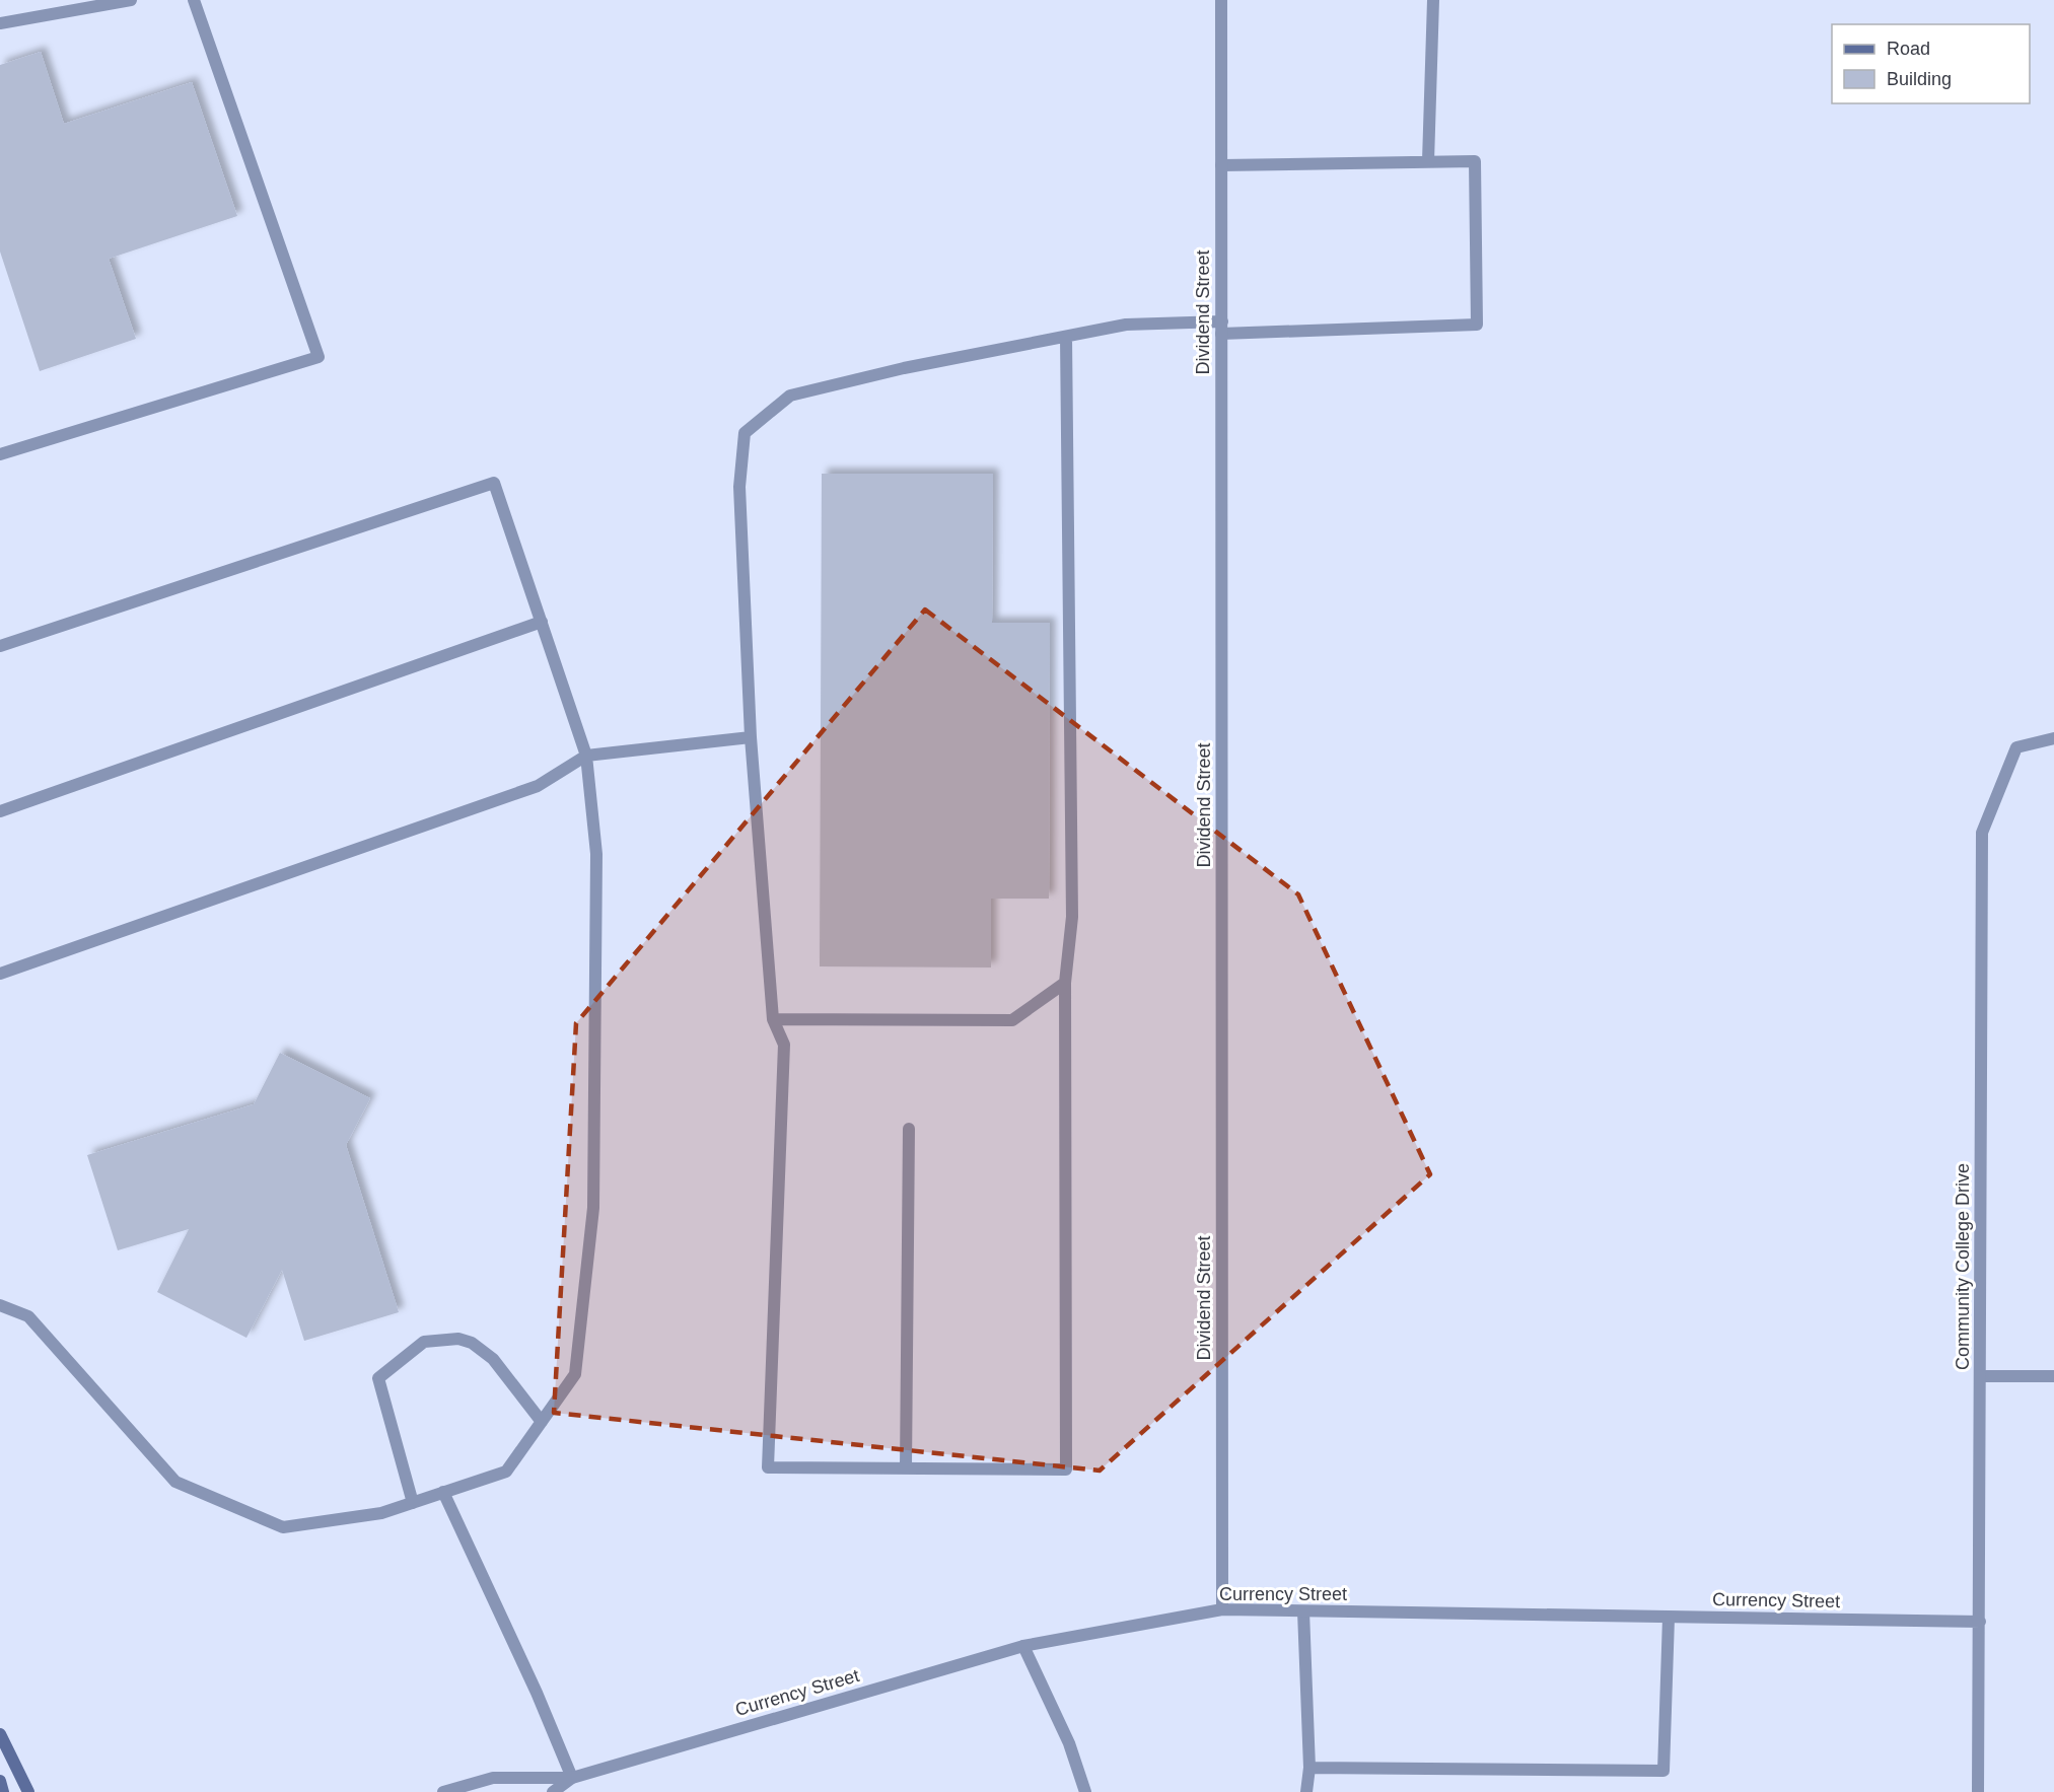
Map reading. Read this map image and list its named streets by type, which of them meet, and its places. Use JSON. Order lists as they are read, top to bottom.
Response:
{
  "streets": {
    "street": ["Dividend Street", "Community College Drive", "Currency Street"]
  },
  "crossings": [
    ["Dividend Street", "Currency Street"],
    ["Community College Drive", "Currency Street"]
  ],
  "legend": ["Road", "Building"]
}
